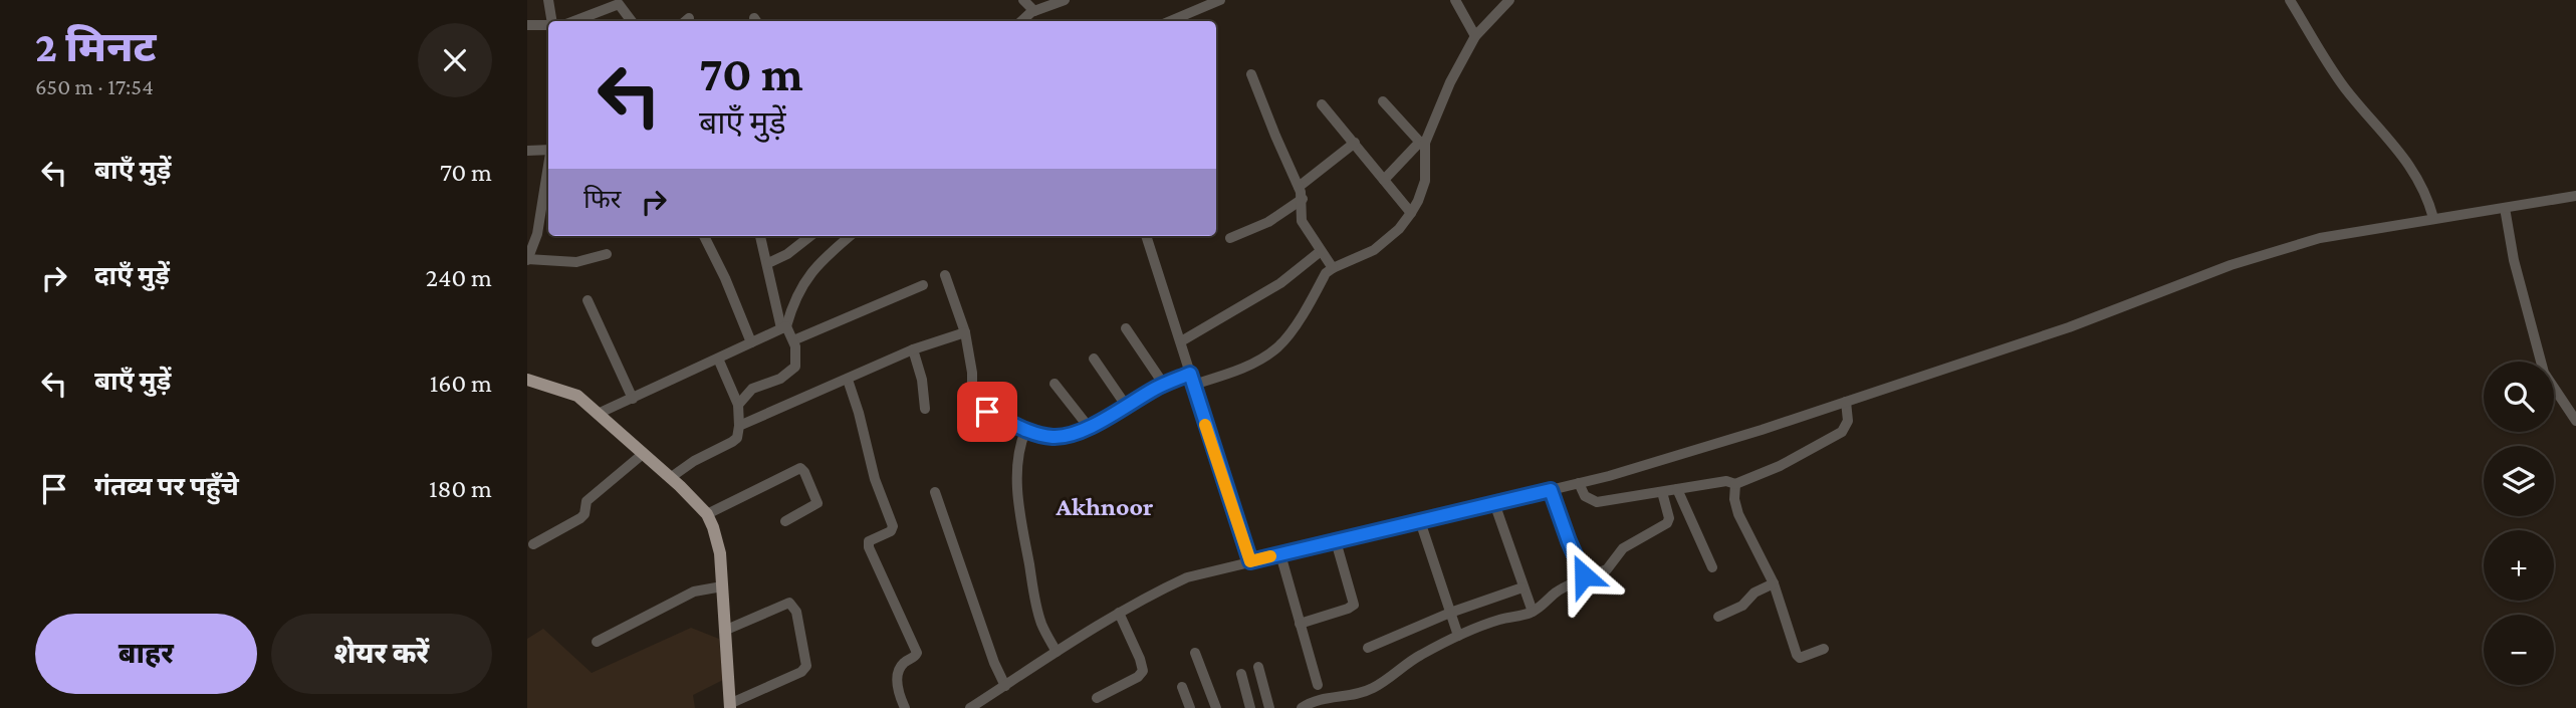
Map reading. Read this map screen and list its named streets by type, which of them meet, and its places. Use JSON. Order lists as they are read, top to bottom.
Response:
{
  "districts": ["Akhnoor"],
  "page": {
    "heading": ["2 मिनट", "650 m · 17:54"],
    "turn": ["70 m", "बाएँ मुड़ें"],
    "list": [
      {
        "name": "बाएँ मुड़ें",
        "value": "70 m"
      },
      {
        "name": "दाएँ मुड़ें",
        "value": "240 m"
      },
      {
        "name": "बाएँ मुड़ें",
        "value": "160 m"
      },
      {
        "name": "गंतव्य पर पहुँचे",
        "value": "180 m"
      }
    ],
    "then": "फिर",
    "map_buttons": ["+", "−"],
    "buttons": ["बाहर", "शेयर करें"]
  }
}
